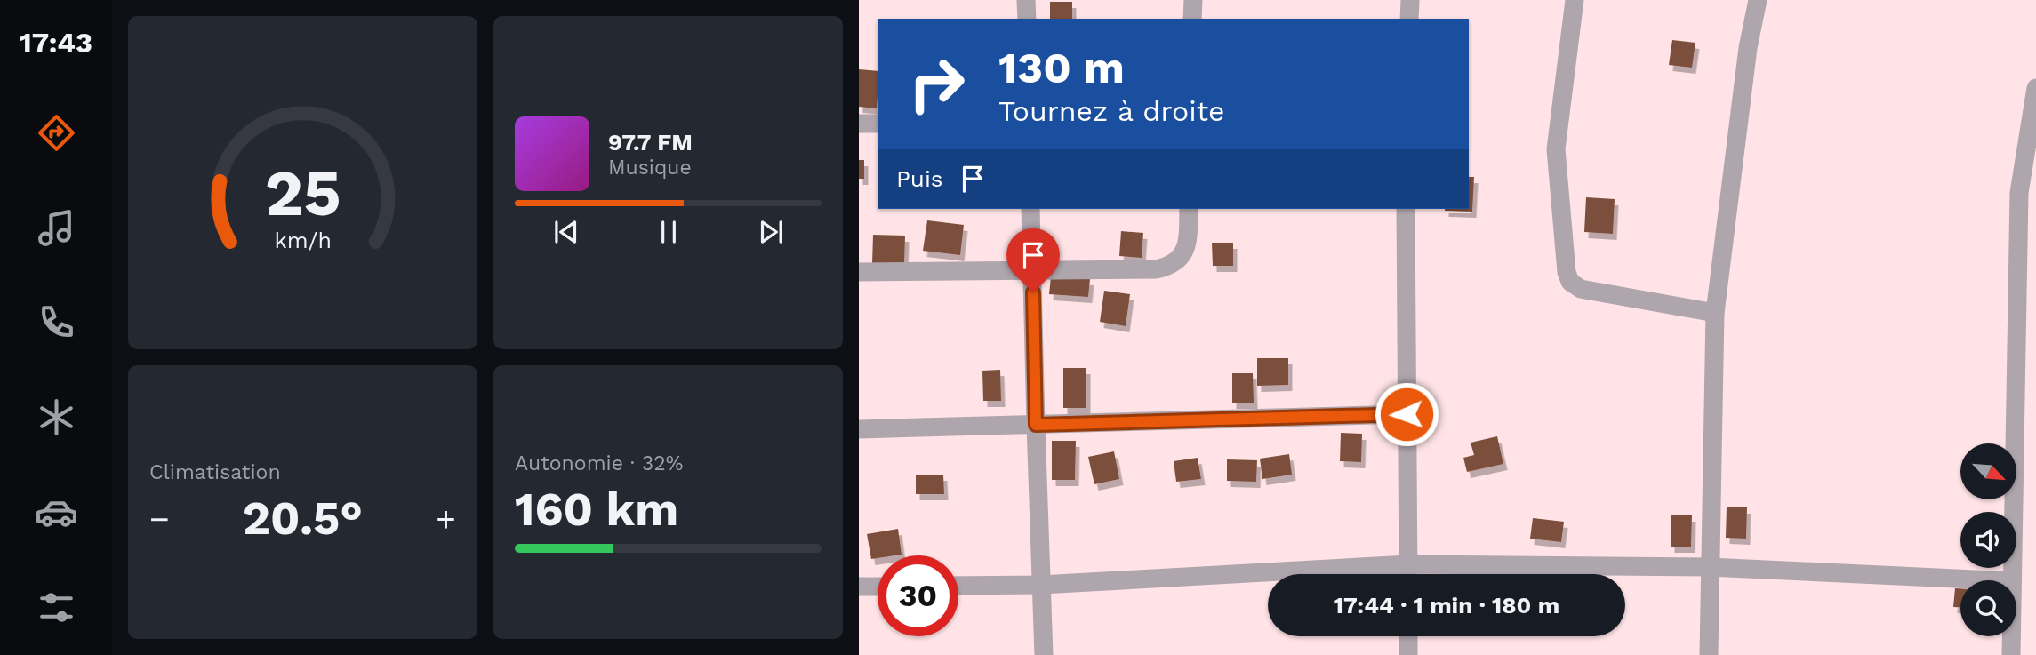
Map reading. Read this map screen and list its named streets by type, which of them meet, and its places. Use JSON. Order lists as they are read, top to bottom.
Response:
{
  "north": "bottom right",
  "page": {
    "tabs": "17:43",
    "turn": ["130 m", "Tournez à droite"],
    "song": ["97.7 FM", "Musique"],
    "then": "Puis",
    "tile": [
      "Climatisation",
      ["Autonomie · 32%", "160 km"]
    ],
    "heat": ["−", "20.5°", "+"],
    "limit": "30",
    "trip": "17:44 · 1 min · 180 m",
    "gauge": ["25", "km/h"]
  }
}
